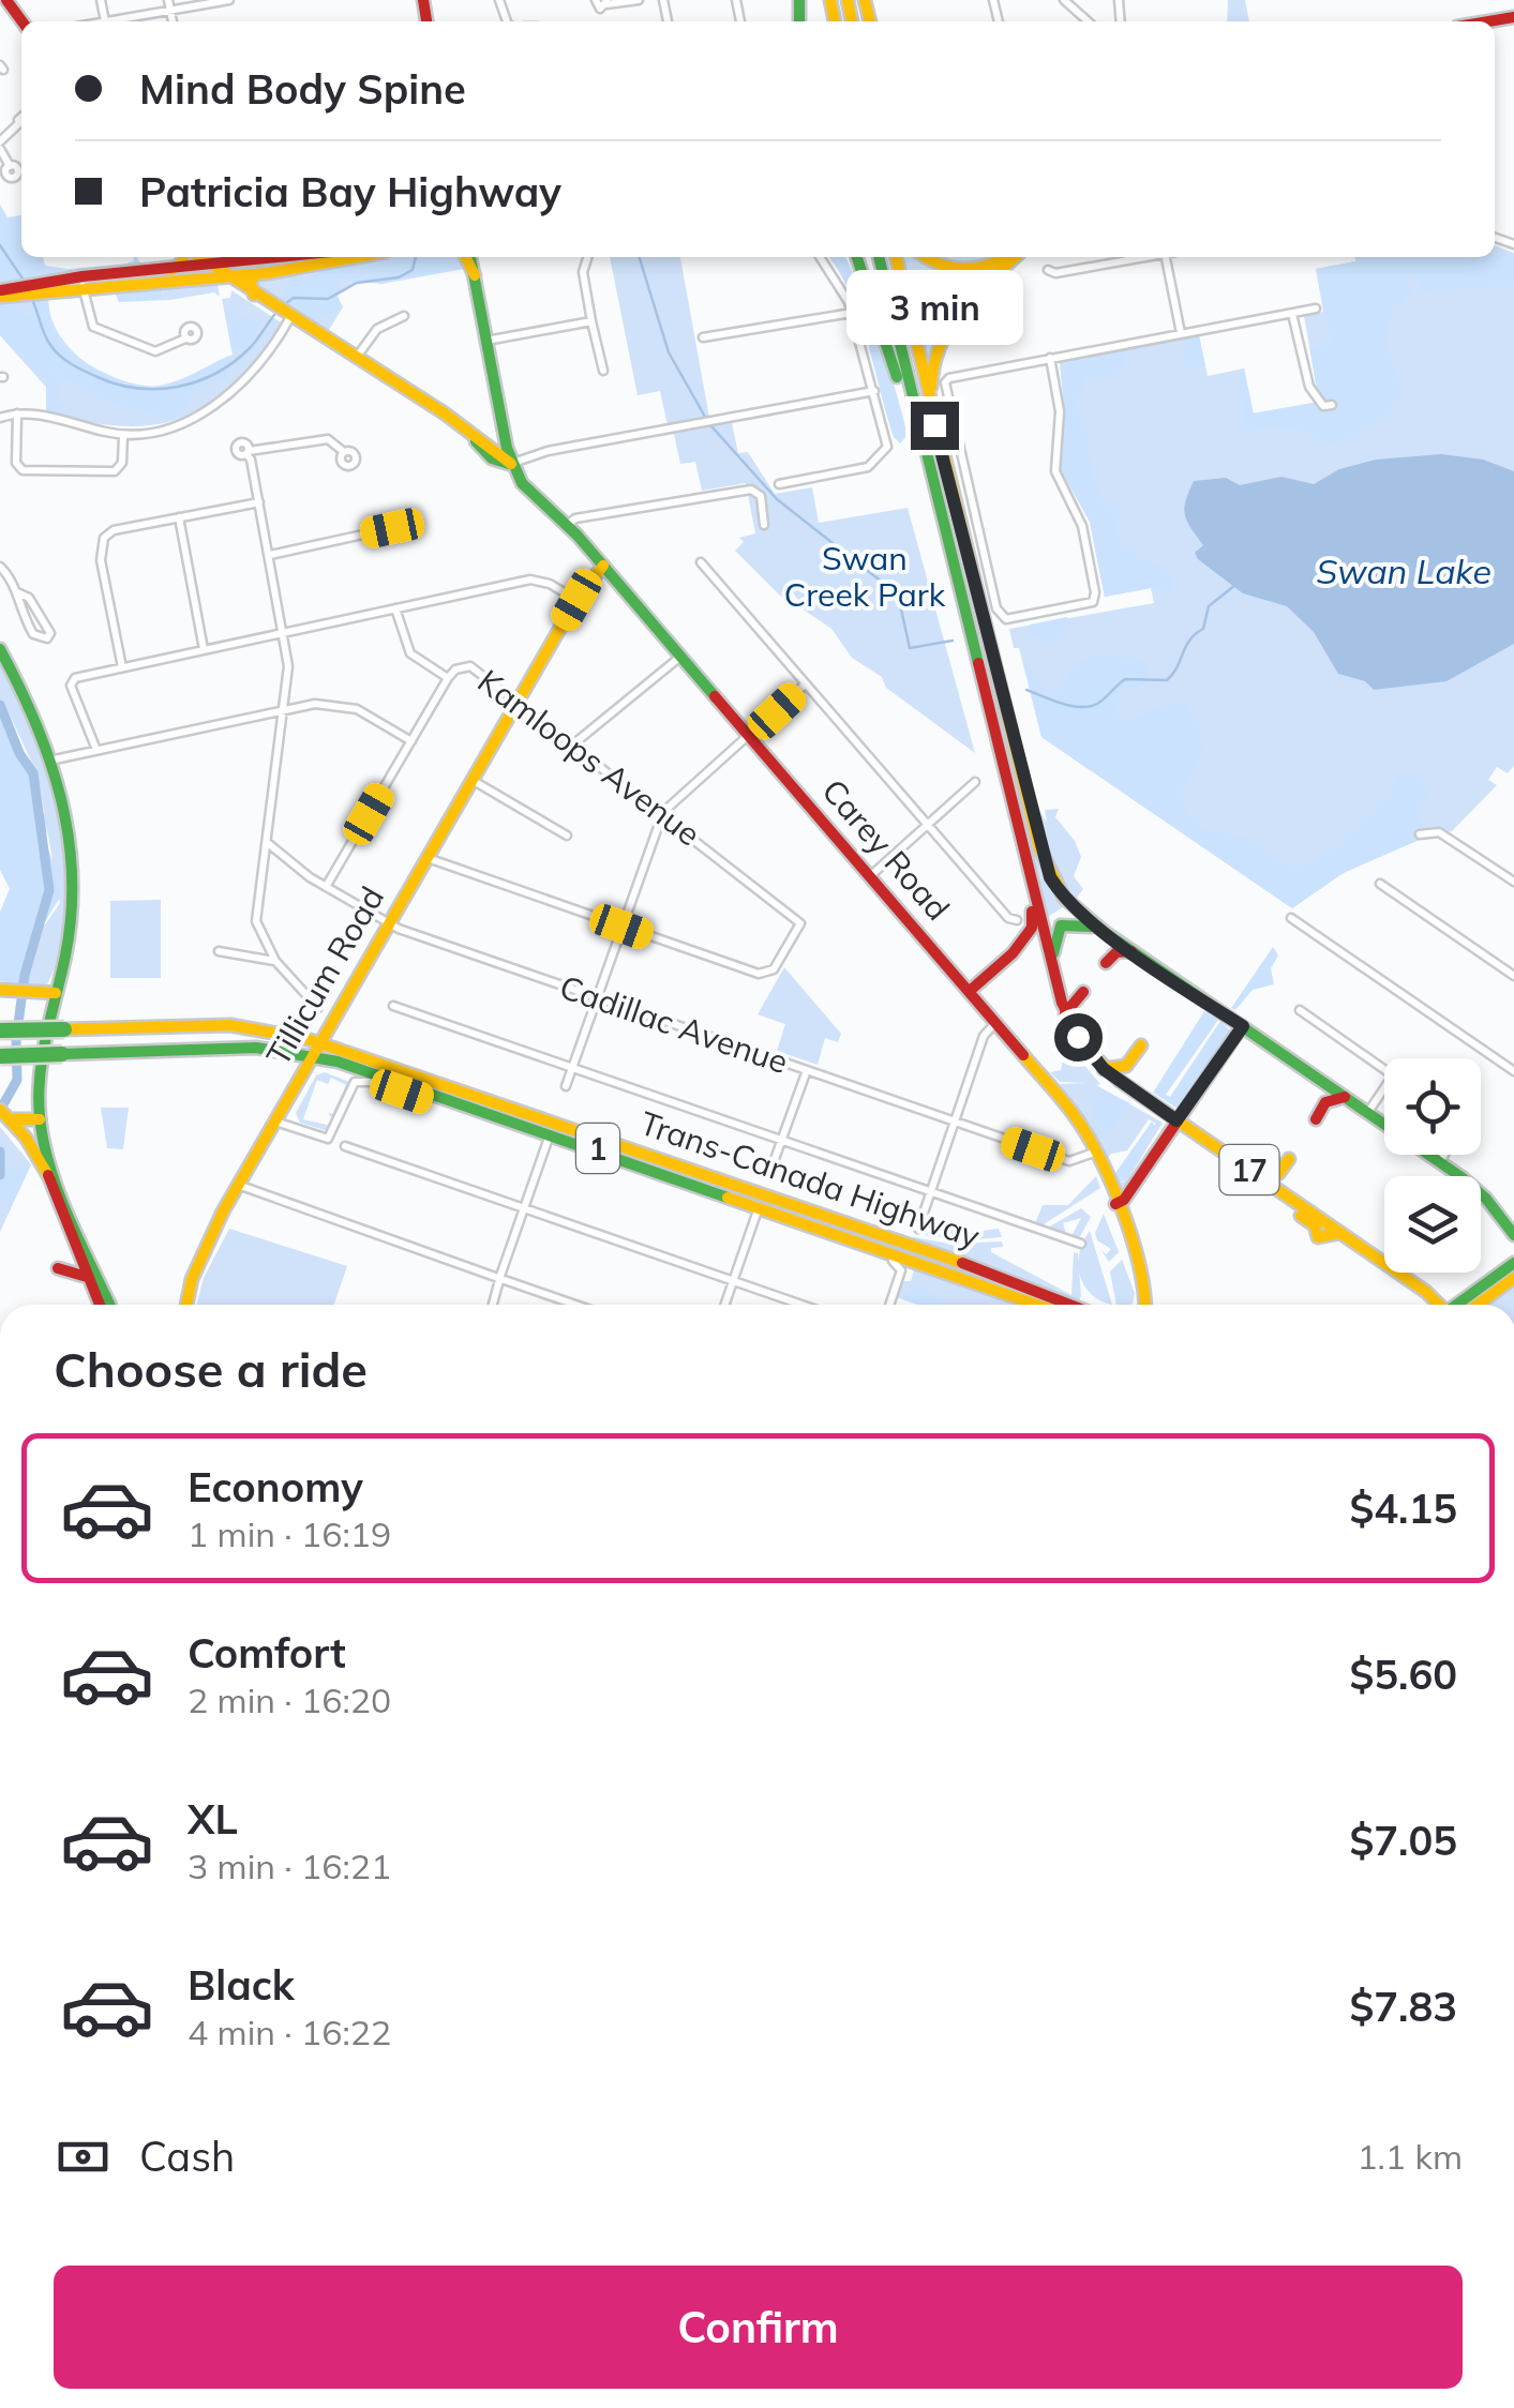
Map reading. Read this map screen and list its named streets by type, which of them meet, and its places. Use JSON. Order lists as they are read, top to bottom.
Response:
{
  "streets": {
    "main road": [
      "Carey Road",
      "Tillicum Road",
      "1",
      "17",
      "Trans-Canada Highway"
    ],
    "street": ["Kamloops Avenue", "Cadillac Avenue"]
  },
  "crossings": [
    ["Kamloops Avenue", "Tillicum Road"],
    ["Carey Road", "Tillicum Road"],
    ["Carey Road", "Cadillac Avenue"],
    ["Tillicum Road", "Cadillac Avenue"],
    ["Tillicum Road", "Trans-Canada Highway"]
  ],
  "water": ["Swan Lake"],
  "parks": ["Swan Creek Park"],
  "page": {
    "banner": ["Mind Body Spine", "Patricia Bay Highway"],
    "bubble": "3 min",
    "heading": "Choose a ride",
    "list": [
      {
        "name": "Economy",
        "note": "1 min · 16:19",
        "value": "$4.15"
      },
      {
        "name": "Comfort",
        "note": "2 min · 16:20",
        "value": "$5.60"
      },
      {
        "name": "XL",
        "note": "3 min · 16:21",
        "value": "$7.05"
      },
      {
        "name": "Black",
        "note": "4 min · 16:22",
        "value": "$7.83"
      }
    ],
    "pay": ["Cash", "1.1 km"],
    "buttons": "Confirm"
  }
}
